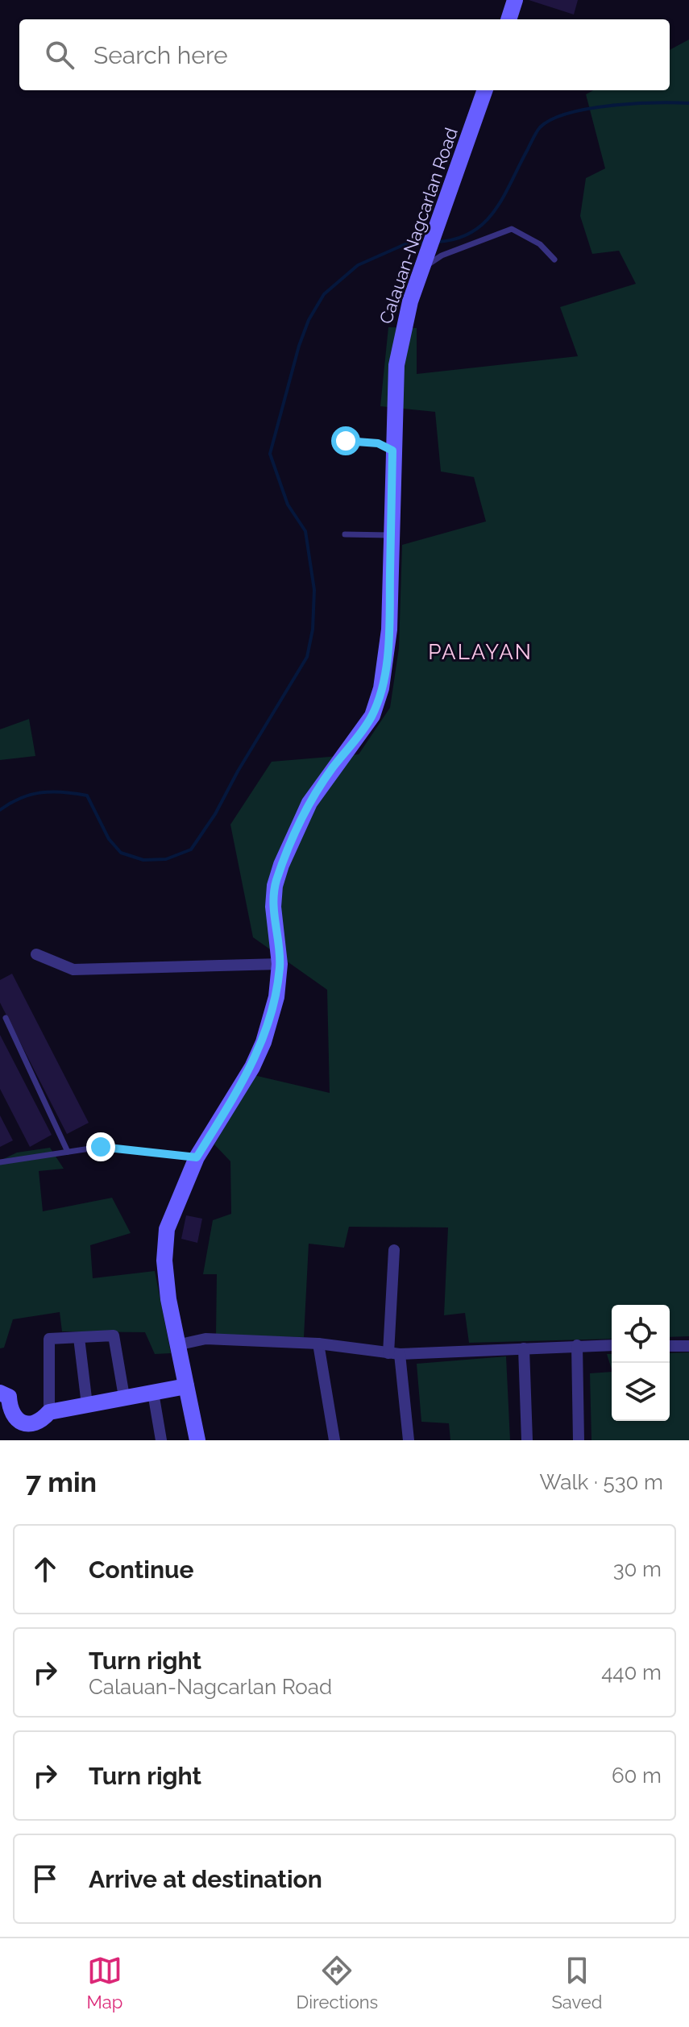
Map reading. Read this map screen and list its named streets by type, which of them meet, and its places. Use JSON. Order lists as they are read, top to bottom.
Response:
{
  "streets": {
    "main road": ["Calauan-Nagcarlan Road"]
  },
  "districts": ["PALAYAN"],
  "page": {
    "search": "Search here",
    "heading": ["7 min", "Walk · 530 m"],
    "list": [
      ["Continue", "30 m"],
      ["Turn right", "Calauan-Nagcarlan Road", "440 m"],
      ["Turn right", "60 m"],
      "Arrive at destination"
    ],
    "nav": ["Map", "Directions", "Saved"]
  }
}
